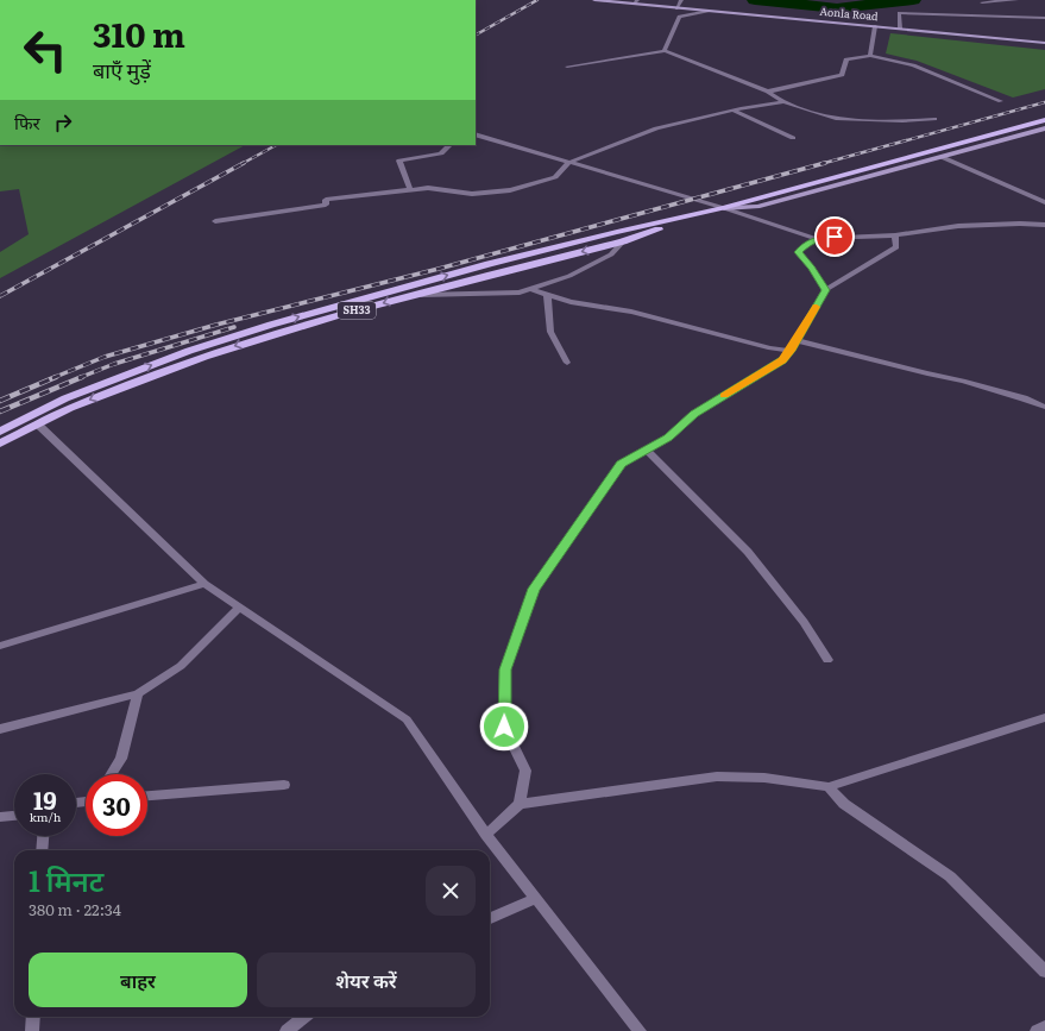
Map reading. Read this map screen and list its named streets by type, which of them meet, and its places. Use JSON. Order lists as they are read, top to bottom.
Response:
{
  "streets": {
    "main road": ["SH33"],
    "street": ["Aonla Road"]
  },
  "page": {
    "turn": ["310 m", "बाएँ मुड़ें"],
    "then": "फिर",
    "speed": "19 km/h",
    "limit": "30",
    "heading": ["1 मिनट", "380 m · 22:34"],
    "buttons": ["बाहर", "शेयर करें"]
  }
}
